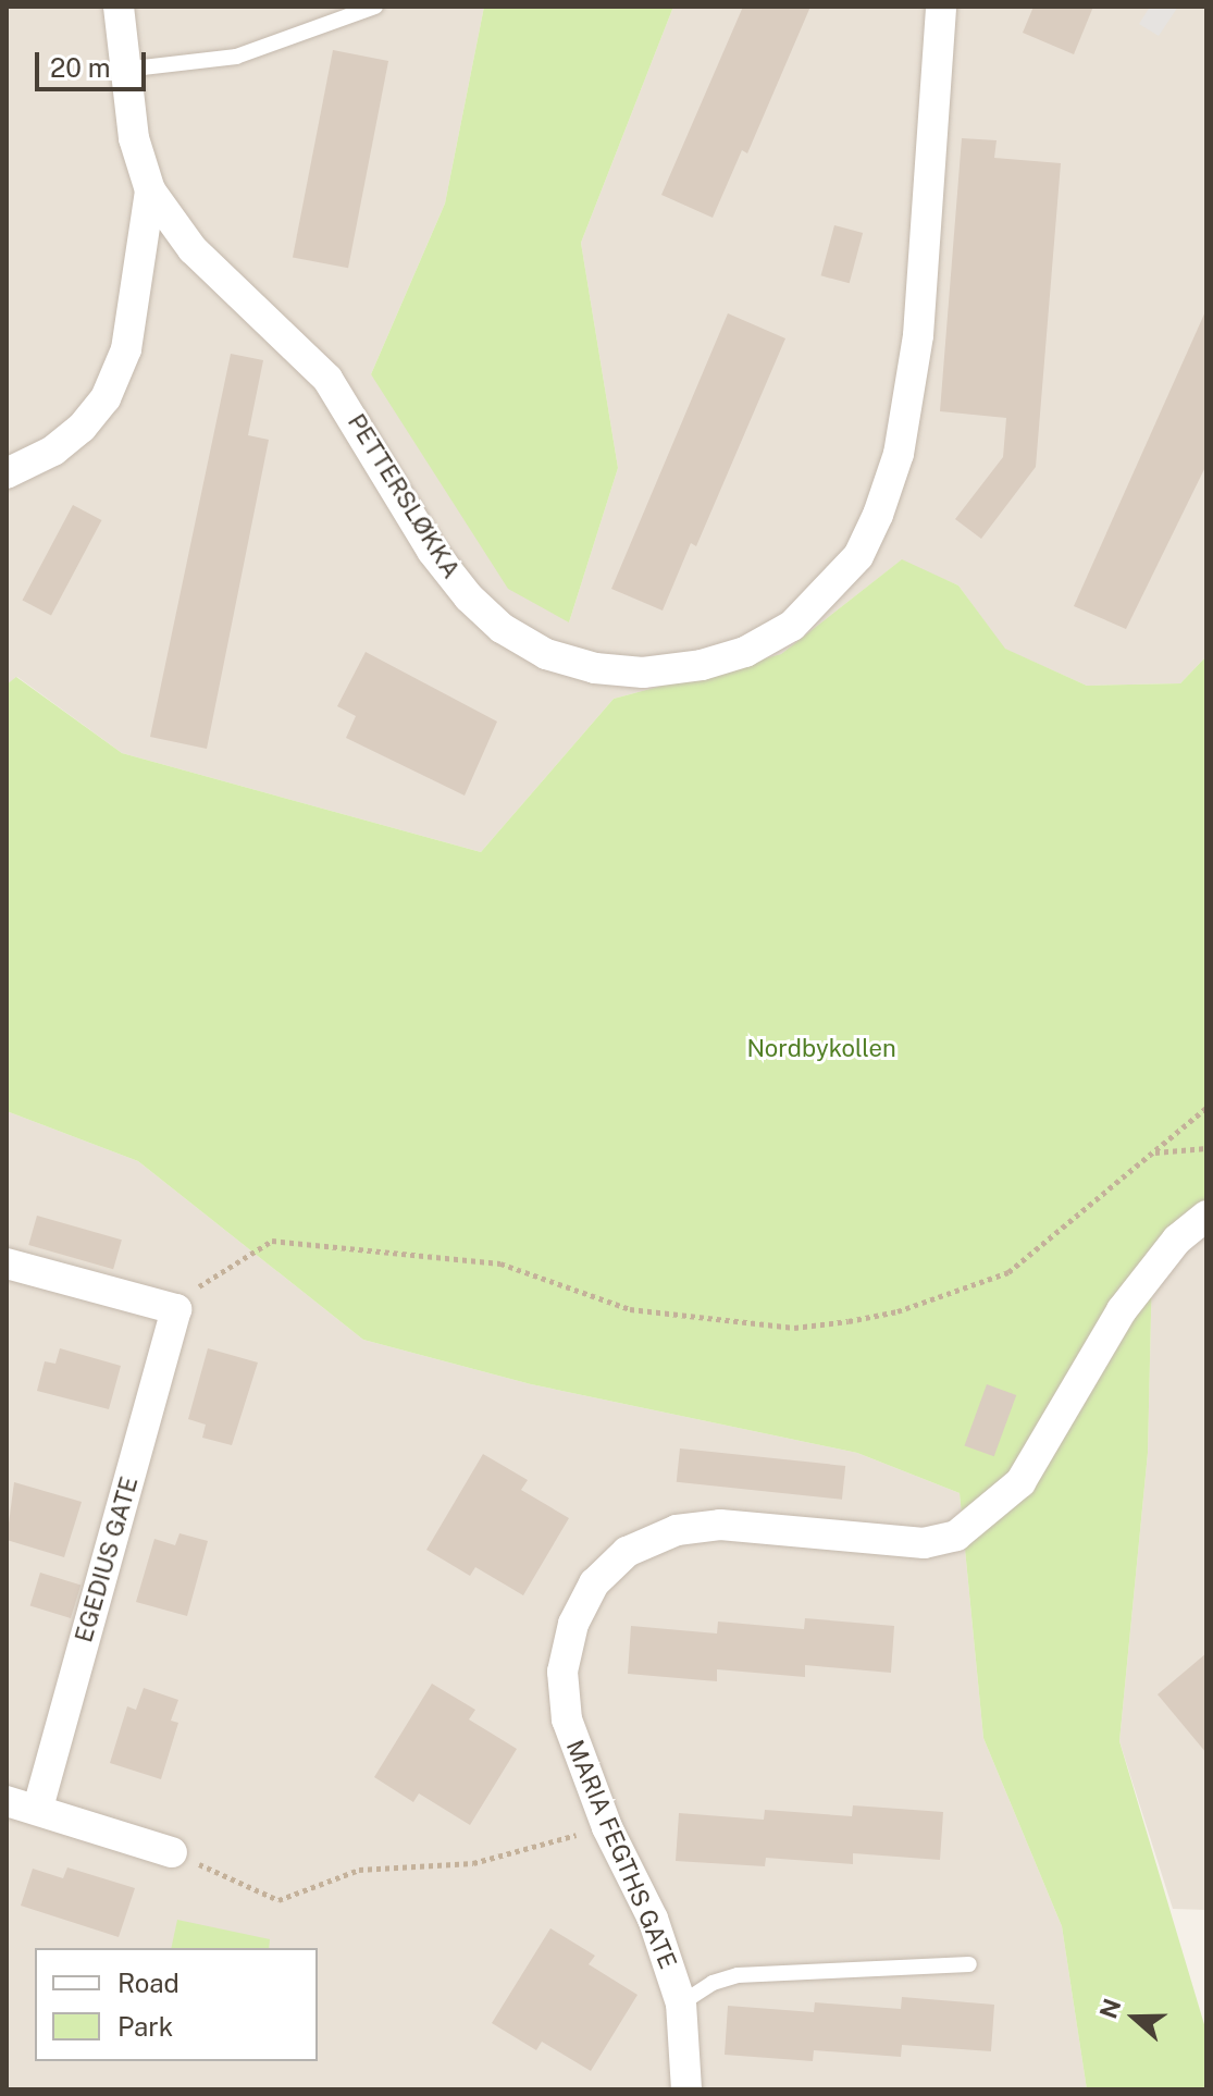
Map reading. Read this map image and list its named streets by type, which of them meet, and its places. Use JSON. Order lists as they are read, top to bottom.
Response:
{
  "streets": {
    "street": ["PETTERSLØKKA", "EGEDIUS GATE", "MARIA FEGTHS GATE"]
  },
  "parks": ["Nordbykollen"],
  "legend": ["Road", "Park"],
  "scale_bar": "20 m",
  "north": "left"
}
